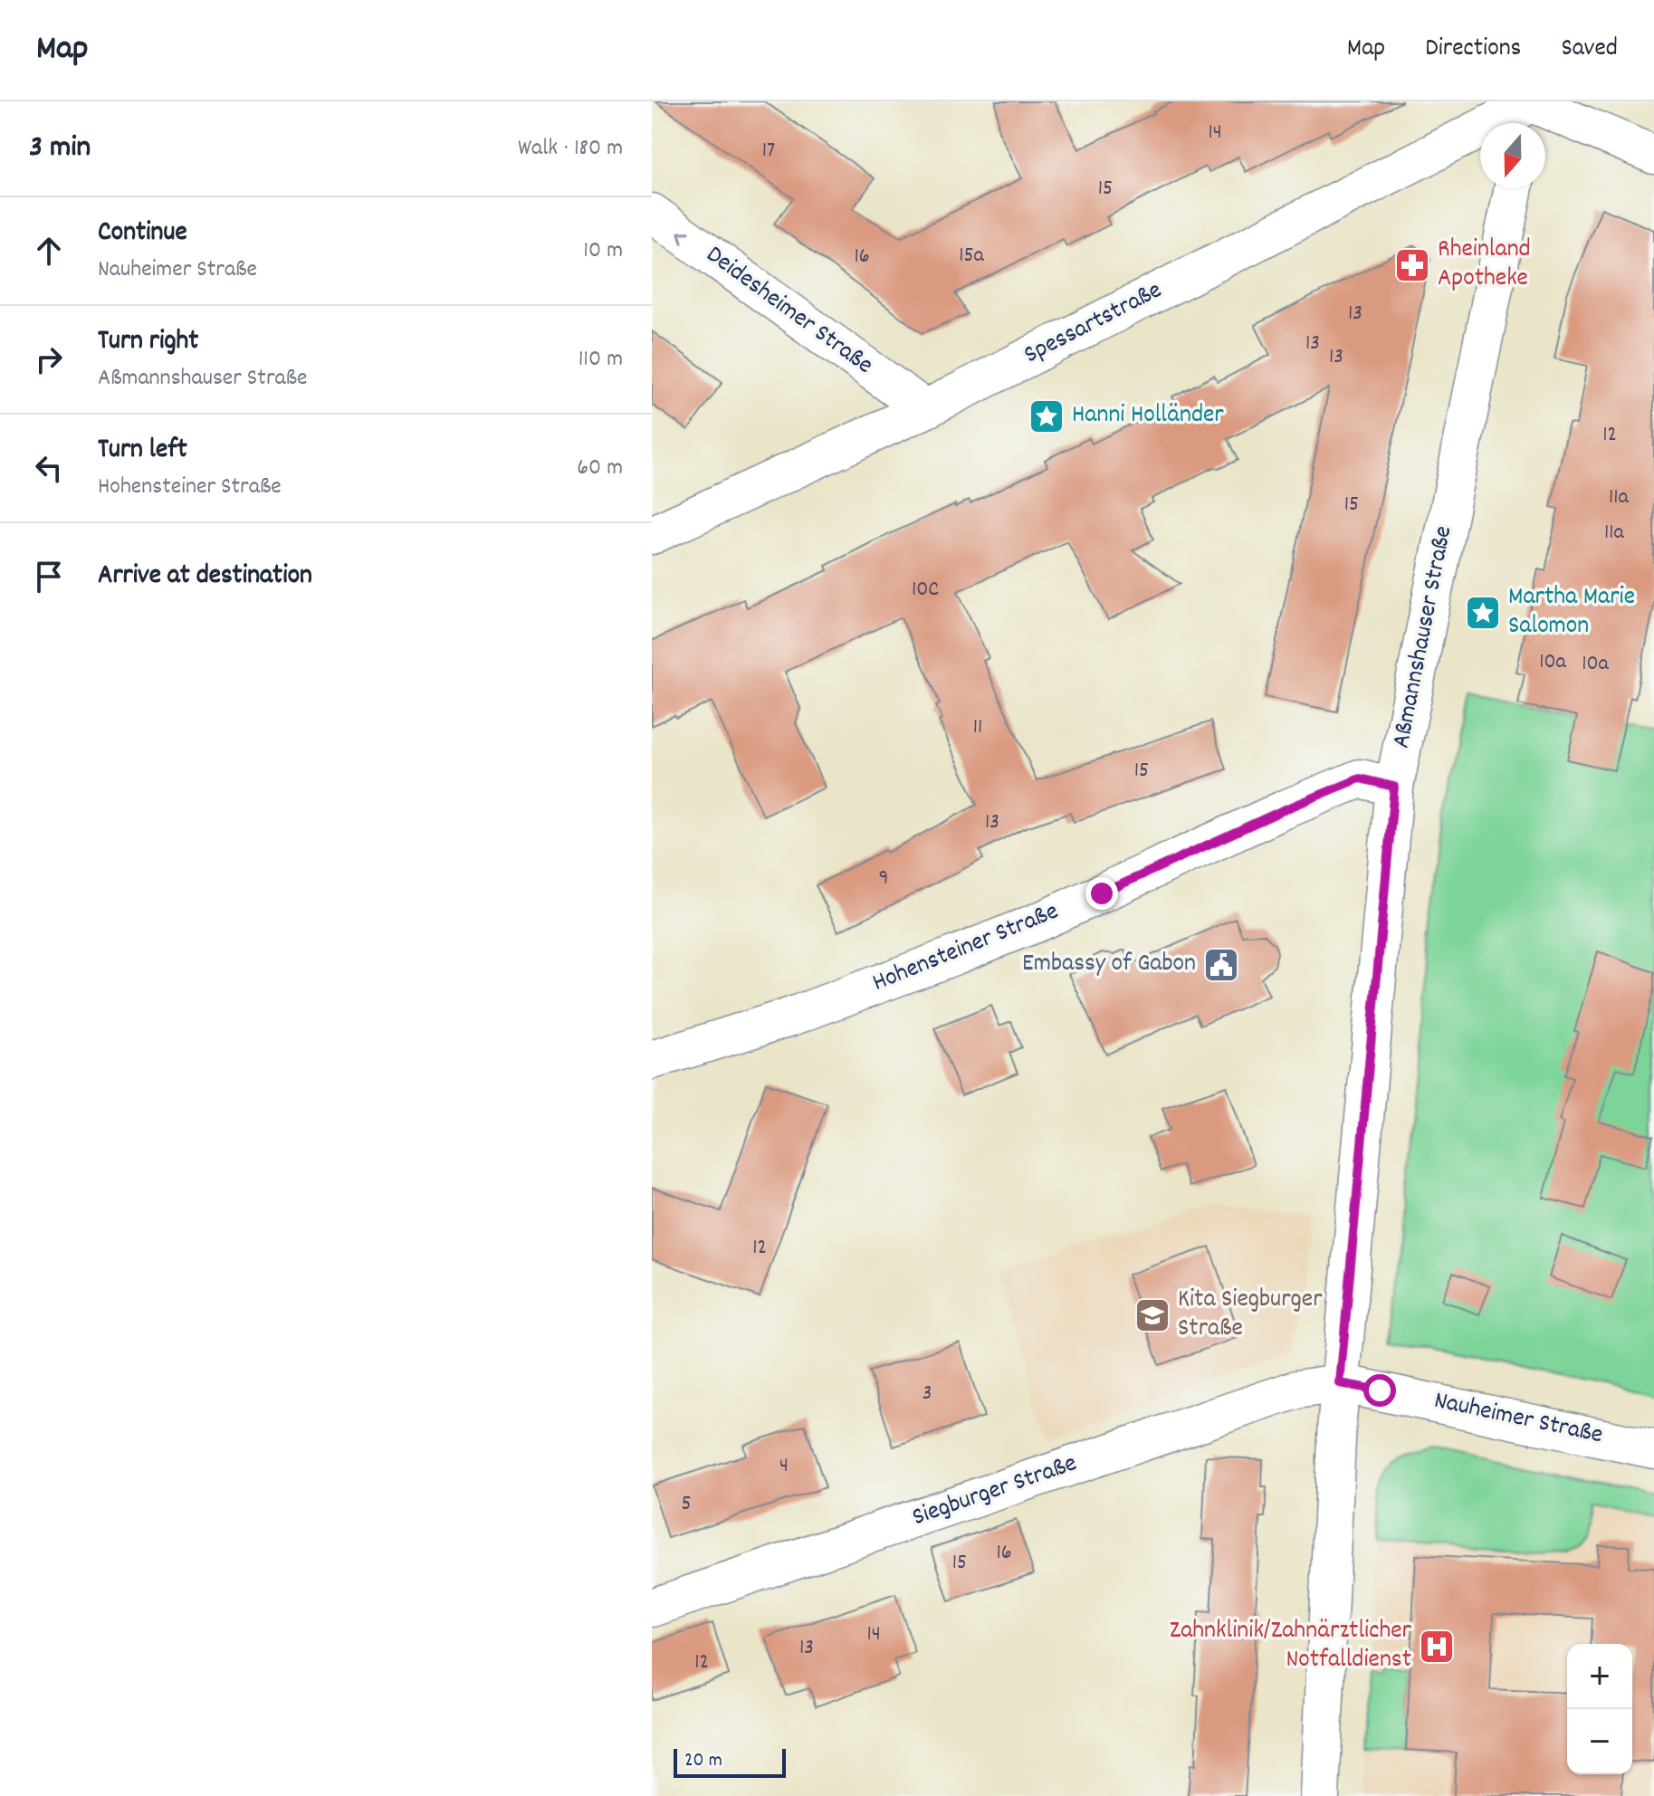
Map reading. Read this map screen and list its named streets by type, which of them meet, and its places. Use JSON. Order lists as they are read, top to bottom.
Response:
{
  "streets": {
    "street": [
      "Deidesheimer Straße",
      "Spessartstraße",
      "Aßmannshauser Straße",
      "Hohensteiner Straße",
      "Nauheimer Straße",
      "Siegburger Straße"
    ]
  },
  "crossings": [
    ["Deidesheimer Straße", "Spessartstraße"],
    ["Aßmannshauser Straße", "Hohensteiner Straße"],
    ["Aßmannshauser Straße", "Nauheimer Straße"],
    ["Aßmannshauser Straße", "Siegburger Straße"],
    ["Nauheimer Straße", "Siegburger Straße"]
  ],
  "one_way": ["Deidesheimer Straße"],
  "places": {
    "pharmacy": ["Rheinland Apotheke"],
    "place": ["Hanni Holländer", "Martha Marie Salomon"],
    "public building": ["Embassy of Gabon"],
    "school or university": ["Kita Siegburger Straße"],
    "hospital": ["Zahnklinik/Zahnärztlicher Notfalldienst"]
  },
  "house_numbers": [
    "14",
    "17",
    "15",
    "15a",
    "16",
    "13",
    "13",
    "13",
    "12",
    "11a",
    "15",
    "11a",
    "10C",
    "10a",
    "10a",
    "11",
    "15",
    "13",
    "9",
    "12",
    "3",
    "4",
    "5",
    "16",
    "15",
    "14",
    "13",
    "12"
  ],
  "scale_bar": "20 m",
  "north": "bottom",
  "page": {
    "header": "Map",
    "nav": ["Map", "Directions", "Saved"],
    "heading": ["3 min", "Walk · 180 m"],
    "list": [
      ["Continue", "Nauheimer Straße", "10 m"],
      ["Turn right", "Aßmannshauser Straße", "110 m"],
      ["Turn left", "Hohensteiner Straße", "60 m"],
      "Arrive at destination"
    ],
    "map_buttons": ["+", "−"],
    "scale": "20 m"
  }
}
